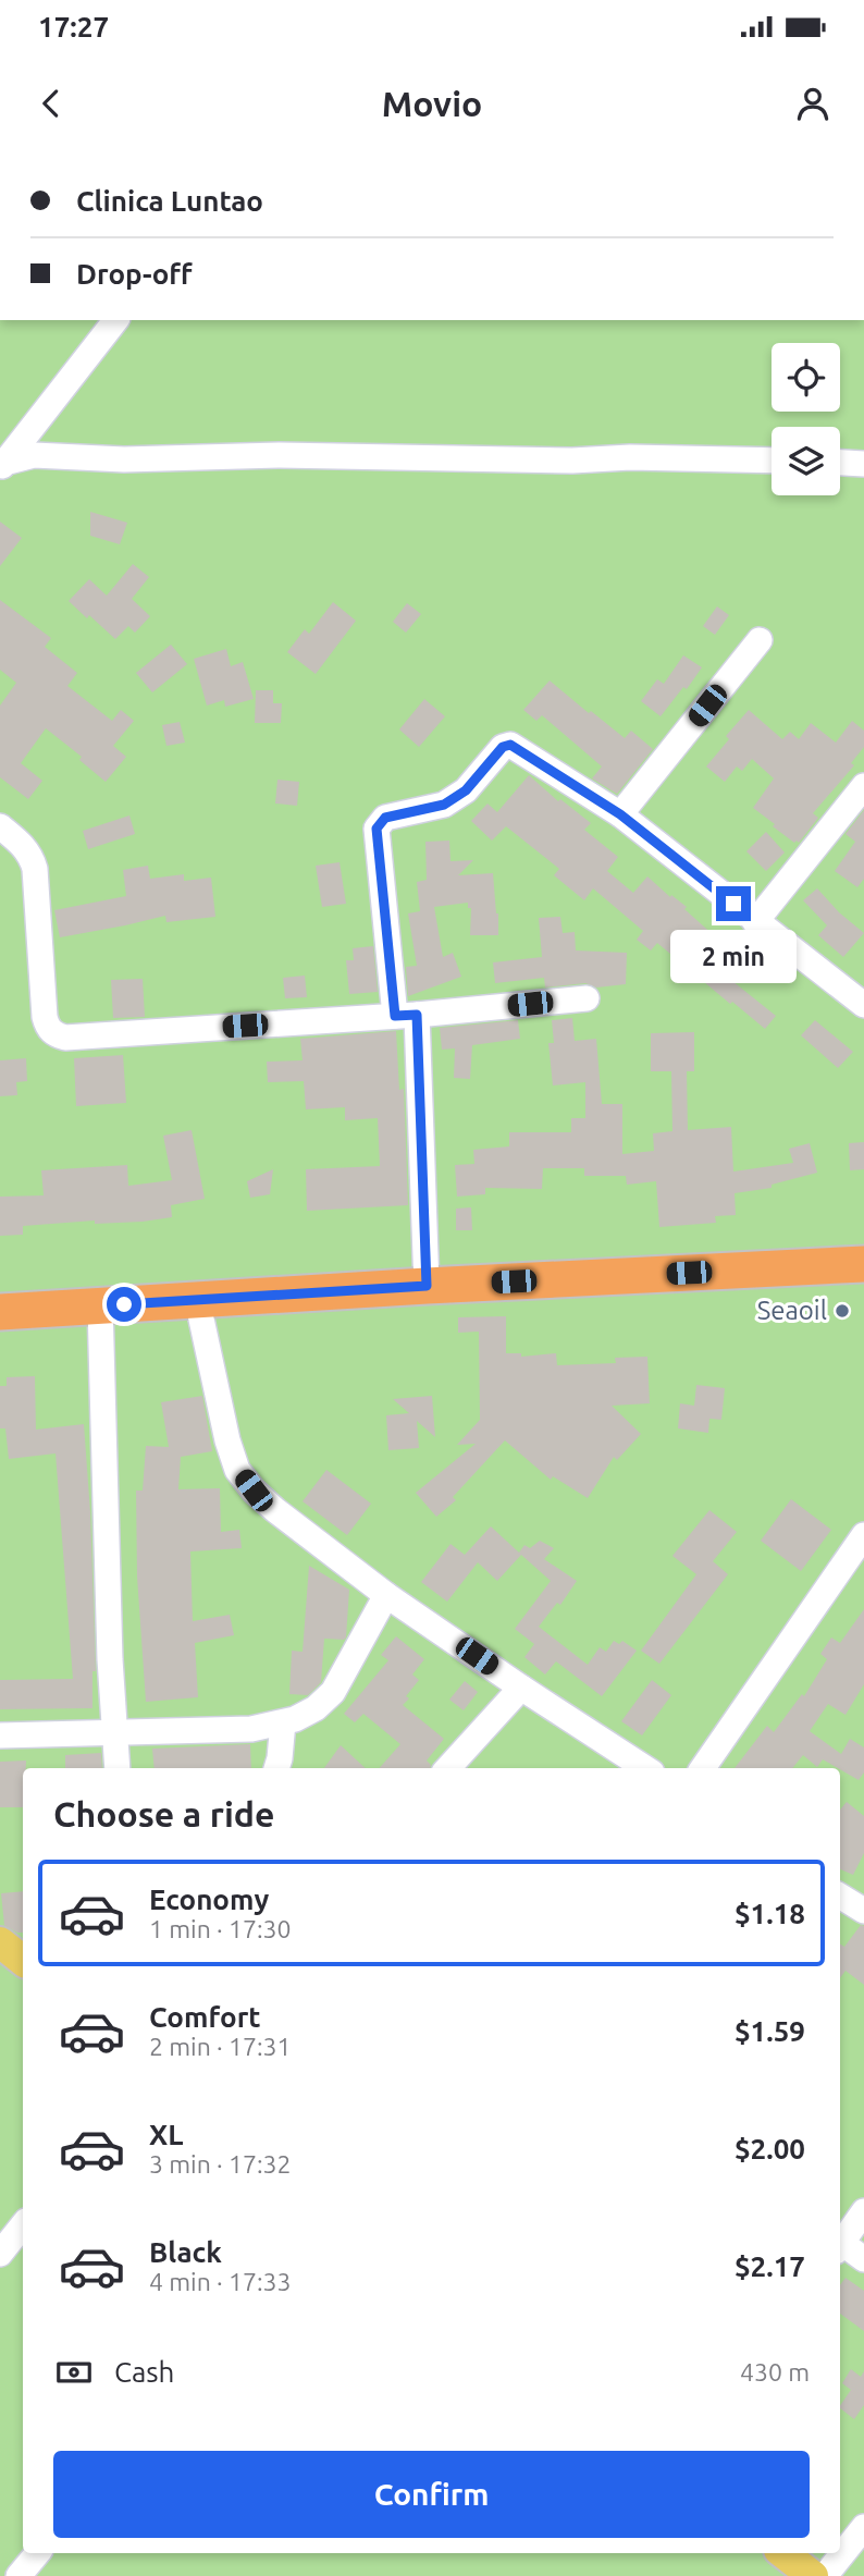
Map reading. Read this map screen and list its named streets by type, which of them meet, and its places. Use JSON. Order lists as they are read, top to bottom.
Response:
{
  "places": ["Seaoil"],
  "page": {
    "status": "17:27",
    "header": "Movio",
    "banner": ["Clinica Luntao", "Drop-off"],
    "bubble": "2 min",
    "heading": "Choose a ride",
    "list": [
      {
        "name": "Economy",
        "note": "1 min · 17:30",
        "value": "$1.18"
      },
      {
        "name": "Comfort",
        "note": "2 min · 17:31",
        "value": "$1.59"
      },
      {
        "name": "XL",
        "note": "3 min · 17:32",
        "value": "$2.00"
      },
      {
        "name": "Black",
        "note": "4 min · 17:33",
        "value": "$2.17"
      }
    ],
    "pay": ["Cash", "430 m"],
    "buttons": "Confirm"
  }
}
